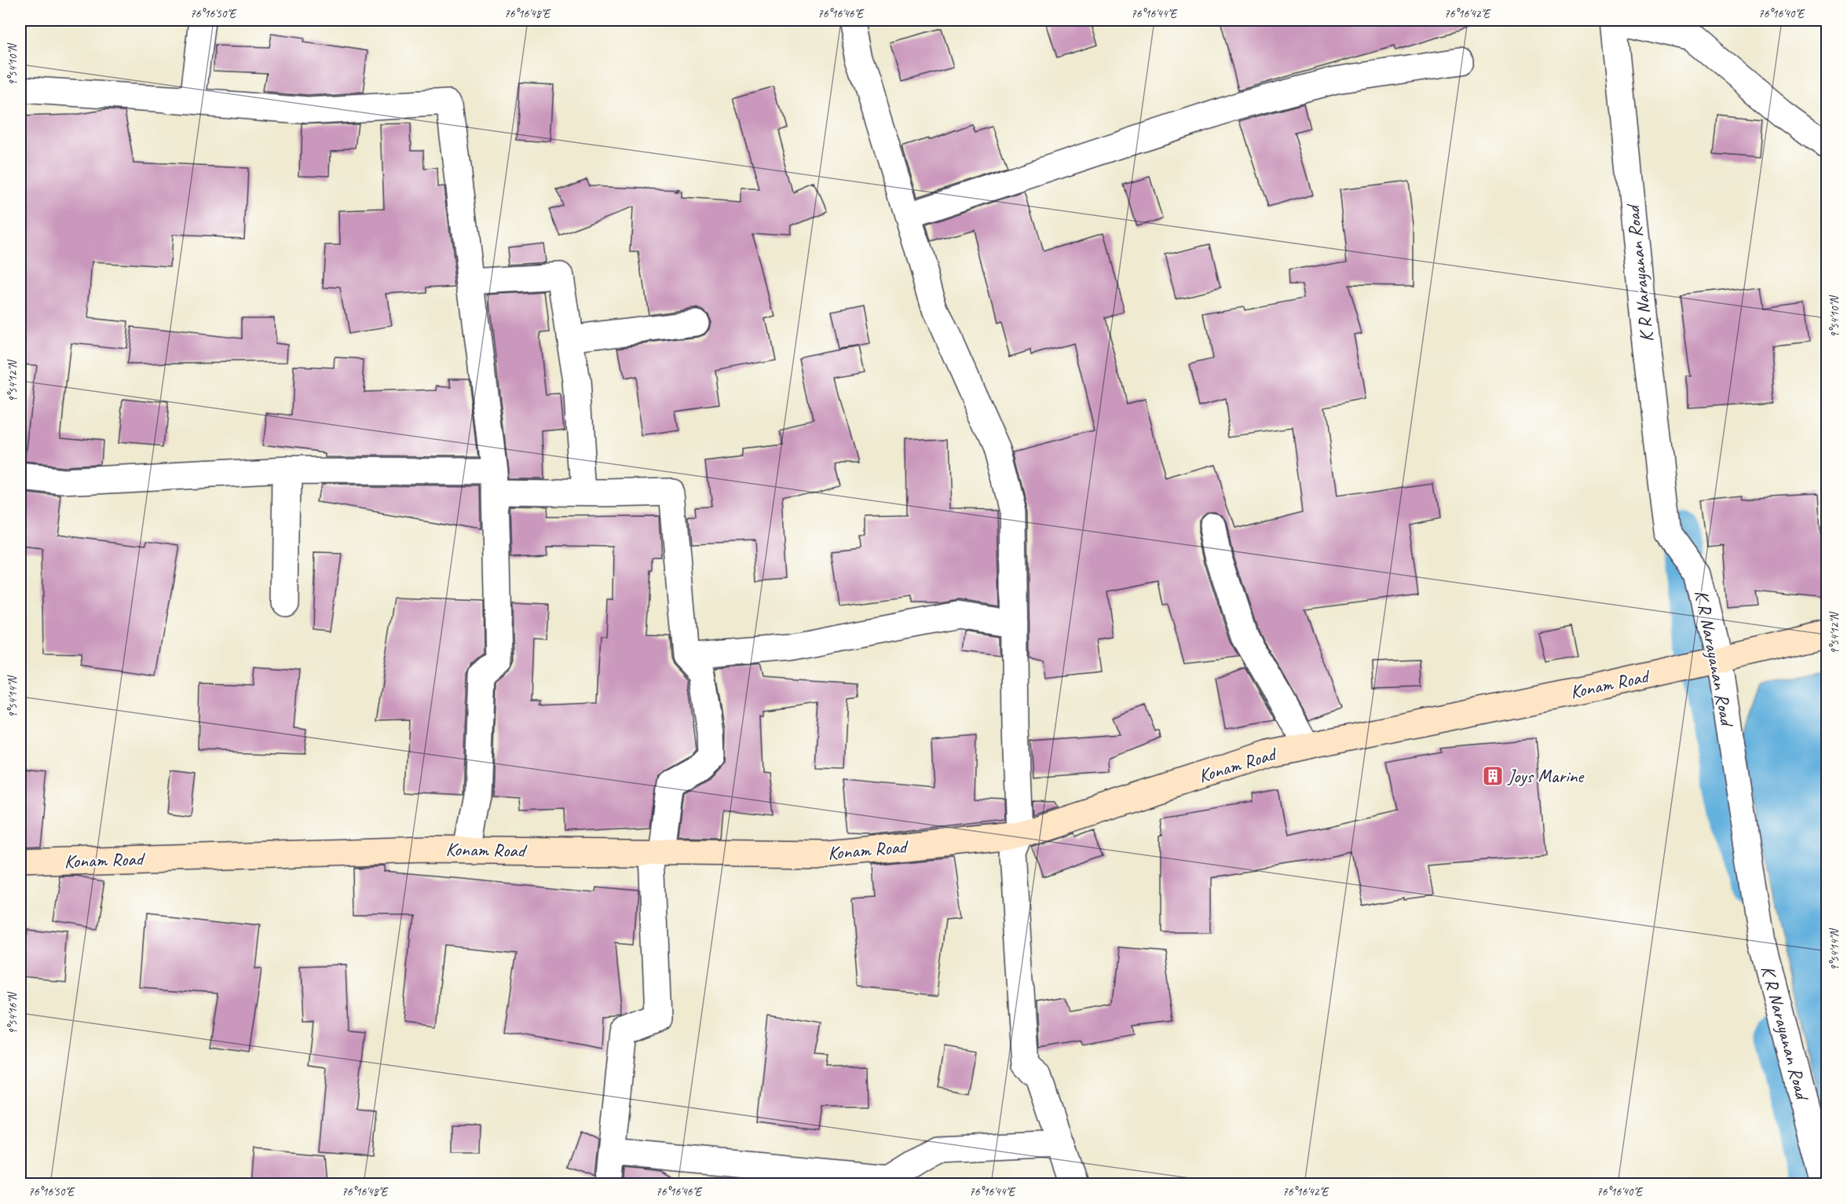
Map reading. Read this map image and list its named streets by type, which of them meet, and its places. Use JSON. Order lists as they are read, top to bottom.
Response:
{
  "streets": {
    "street": ["K R Narayanan Road", "Konam Road"]
  },
  "crossings": [
    ["K R Narayanan Road", "Konam Road"]
  ],
  "places": {
    "building": ["Joys Marine"]
  },
  "coordinates": [
    "76°16'50\"E",
    "76°16'48\"E",
    "76°16'46\"E",
    "76°16'44\"E",
    "76°16'42\"E",
    "76°16'40\"E",
    "9°54'10\"N",
    "9°54'12\"N",
    "9°54'14\"N",
    "9°54'16\"N"
  ]
}
